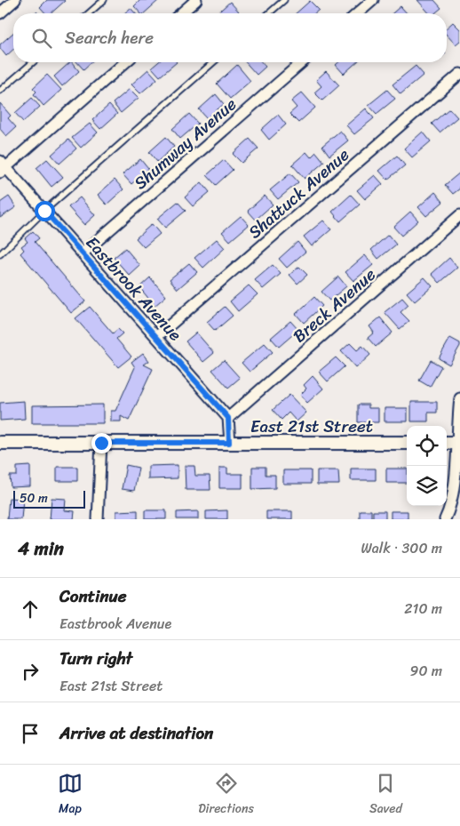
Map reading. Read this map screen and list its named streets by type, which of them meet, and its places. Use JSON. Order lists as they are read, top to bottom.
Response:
{
  "streets": {
    "street": [
      "Shumway Avenue",
      "Shattuck Avenue",
      "Eastbrook Avenue",
      "Breck Avenue",
      "East 21st Street"
    ]
  },
  "crossings": [
    ["Shumway Avenue", "Eastbrook Avenue"],
    ["Shattuck Avenue", "Eastbrook Avenue"],
    ["Eastbrook Avenue", "Breck Avenue"]
  ],
  "scale_bar": "50 m",
  "page": {
    "search": "Search here",
    "scale": "50 m",
    "heading": ["4 min", "Walk · 300 m"],
    "list": [
      ["Continue", "Eastbrook Avenue", "210 m"],
      ["Turn right", "East 21st Street", "90 m"],
      "Arrive at destination"
    ],
    "nav": ["Map", "Directions", "Saved"]
  }
}
